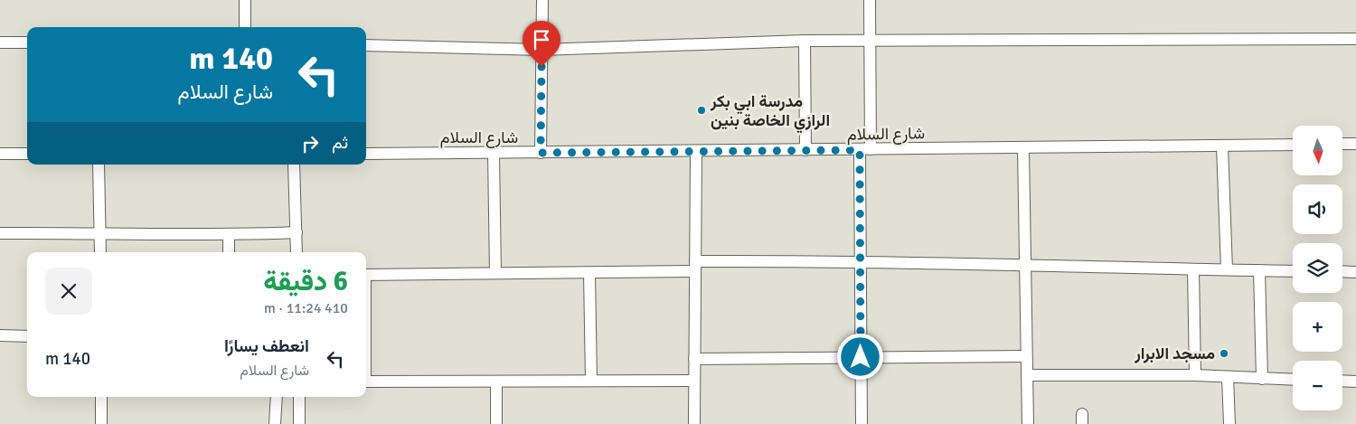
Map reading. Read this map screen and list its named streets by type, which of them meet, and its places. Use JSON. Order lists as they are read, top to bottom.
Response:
{
  "streets": {
    "street": ["شارع السلام"]
  },
  "places": ["مدرسة ابي بكر الرازي الخاصة بنين", "مسجد الابرار"],
  "north": "bottom",
  "page": {
    "turn": ["140 m", "شارع السلام"],
    "then": "ثم",
    "map_buttons": ["+", "−"],
    "heading": ["6 دقيقة", "410 m · 11:24"],
    "list": [
      {
        "name": "انعطف يسارًا",
        "note": "شارع السلام",
        "value": "140 m"
      }
    ]
  }
}
